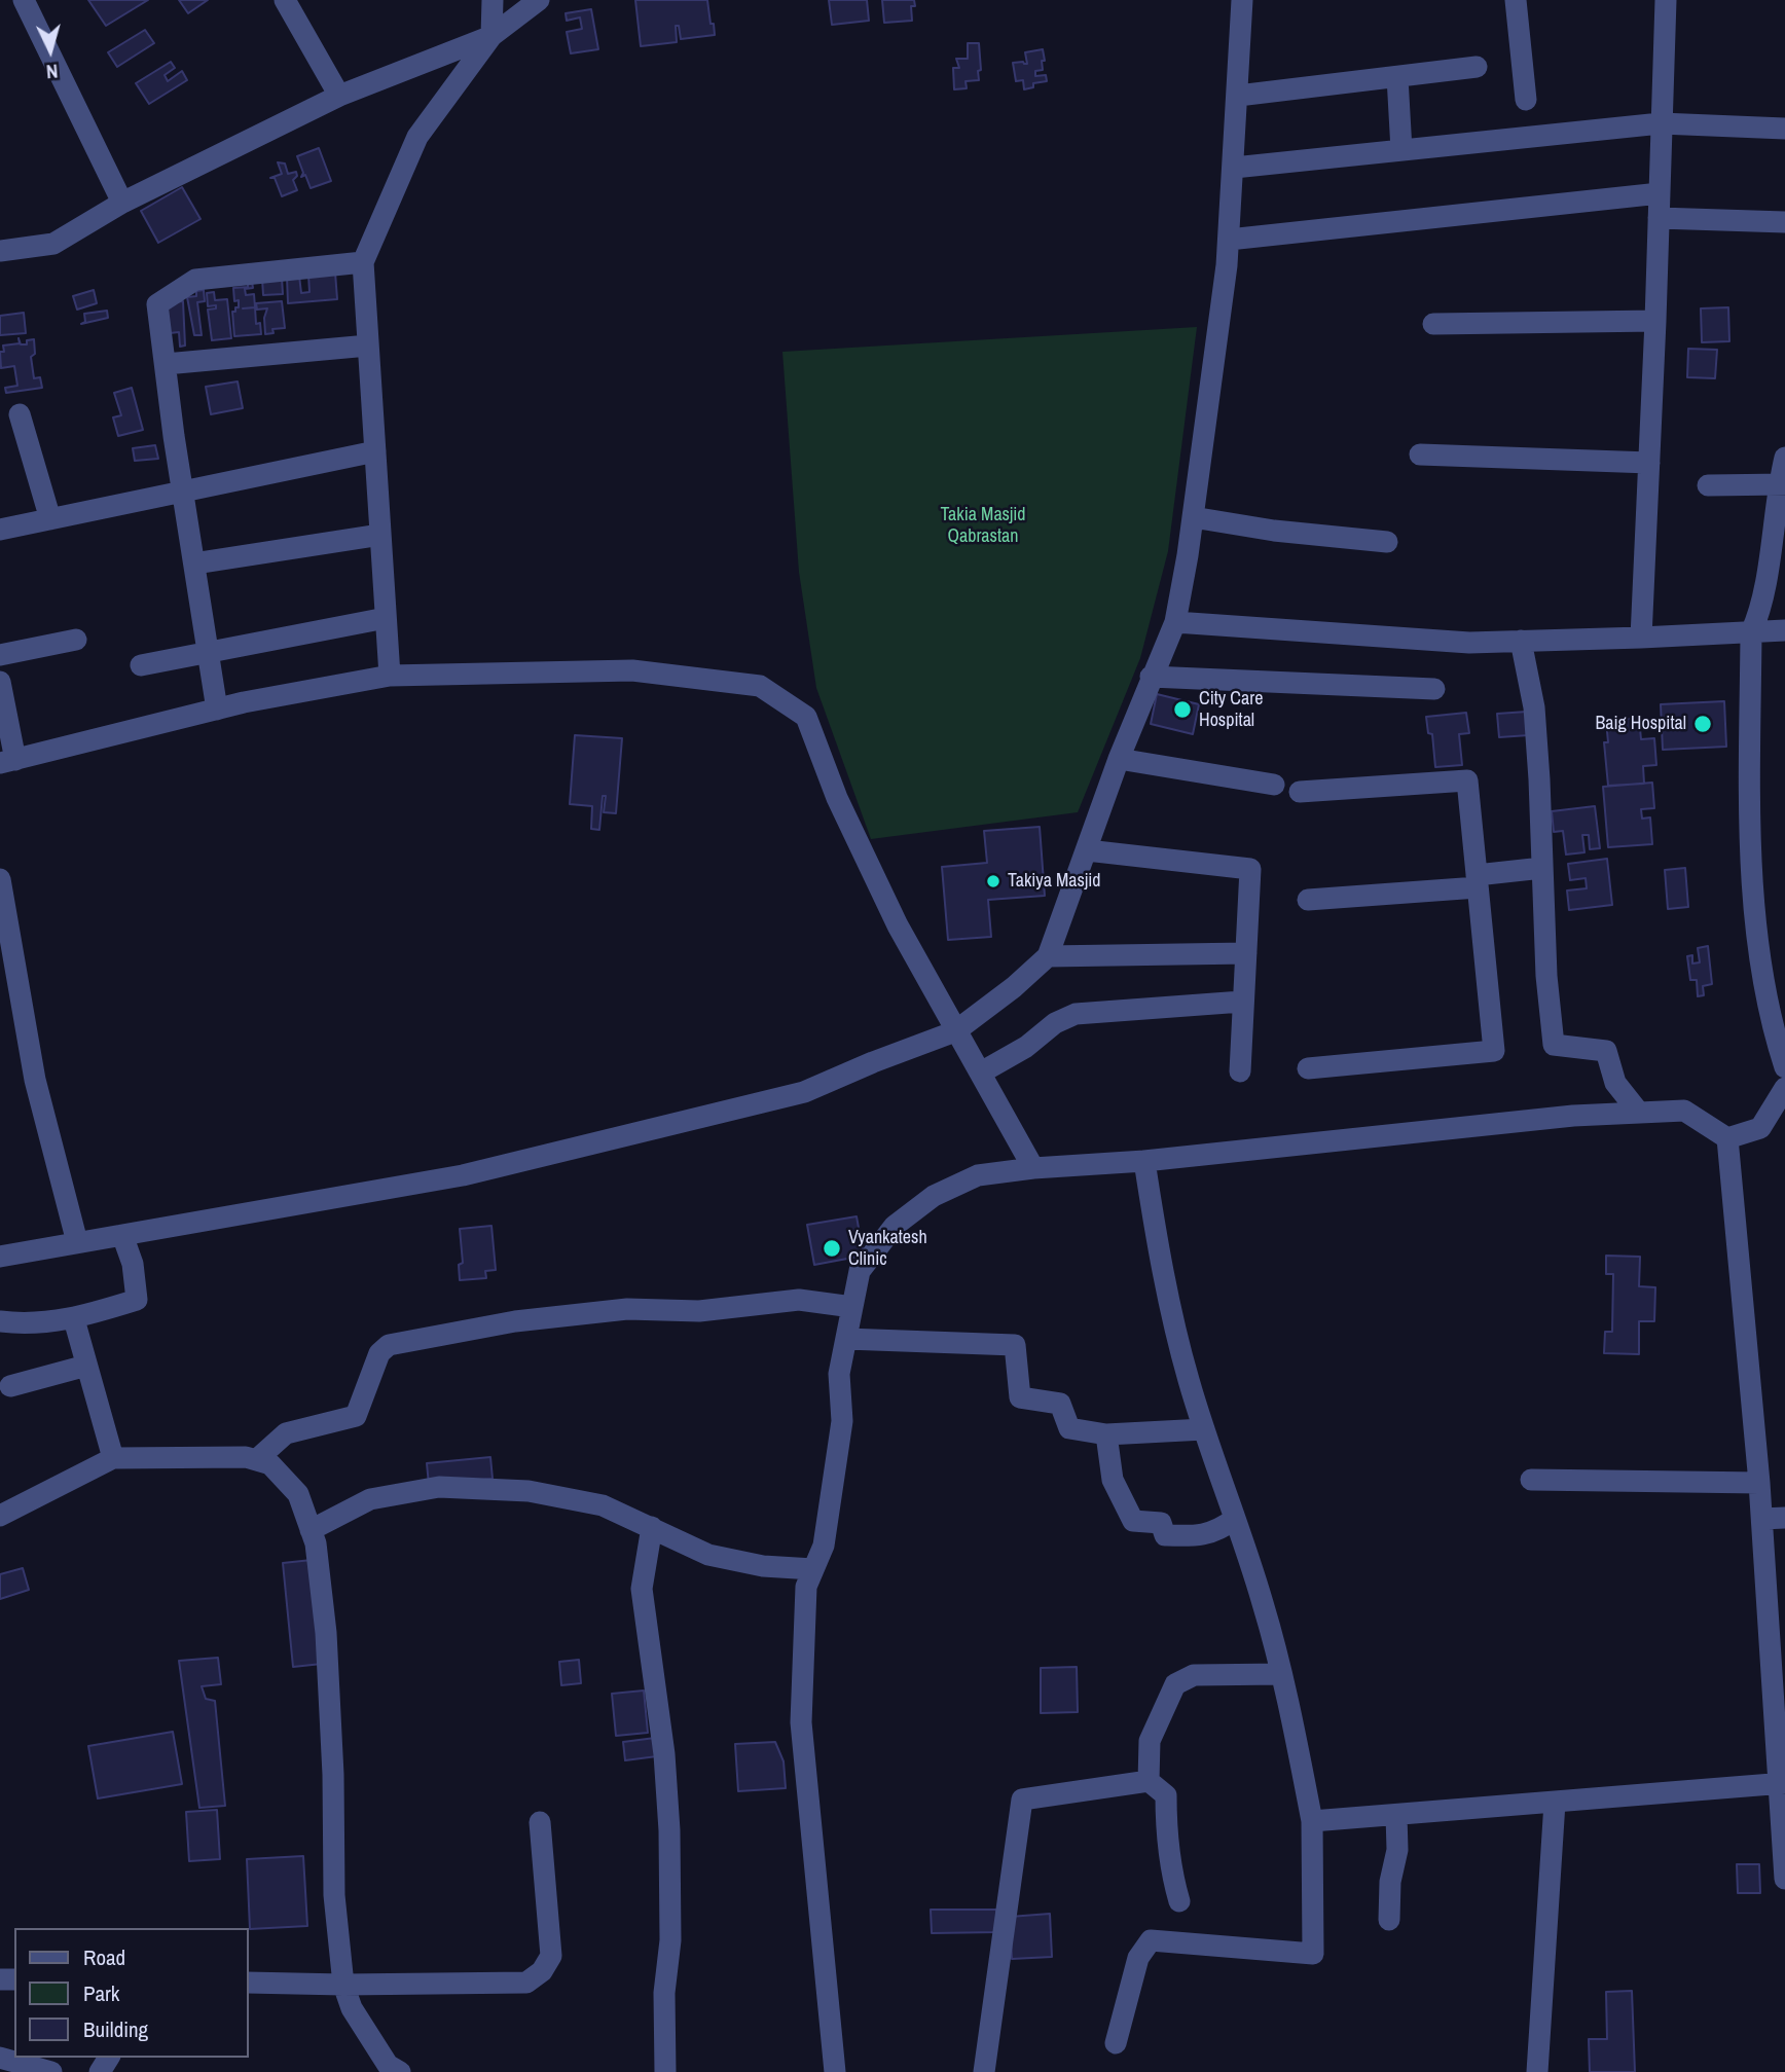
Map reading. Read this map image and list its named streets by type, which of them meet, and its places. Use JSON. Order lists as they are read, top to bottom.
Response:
{
  "parks": ["Takia Masjid Qabrastan"],
  "places": [
    "City Care Hospital",
    "Baig Hospital",
    "Takiya Masjid",
    "Vyankatesh Clinic"
  ],
  "legend": ["Road", "Park", "Building"],
  "north": "bottom"
}
